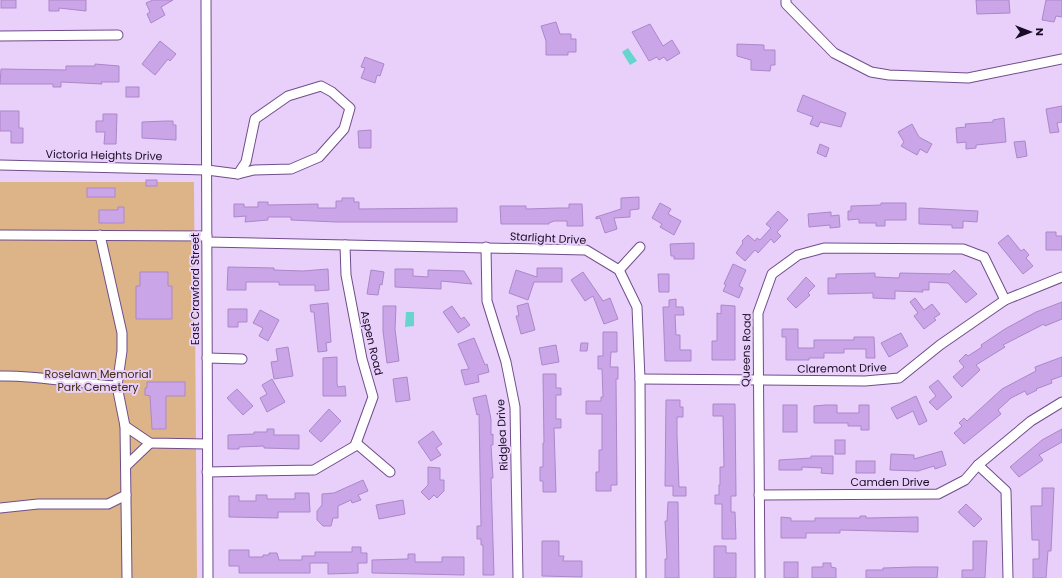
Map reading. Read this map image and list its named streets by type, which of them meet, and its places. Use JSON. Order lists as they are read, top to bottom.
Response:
{
  "streets": {
    "street": [
      "Victoria Heights Drive",
      "Starlight Drive",
      "East Crawford Street",
      "Aspen Road",
      "Queens Road",
      "Claremont Drive",
      "Ridglea Drive",
      "Camden Drive"
    ]
  },
  "crossings": [
    ["Victoria Heights Drive", "East Crawford Street"],
    ["Starlight Drive", "East Crawford Street"],
    ["Starlight Drive", "Aspen Road"],
    ["Starlight Drive", "Ridglea Drive"],
    ["Queens Road", "Claremont Drive"],
    ["Queens Road", "Camden Drive"]
  ],
  "parks": ["Roselawn Memorial Park Cemetery"],
  "north": "right"
}
